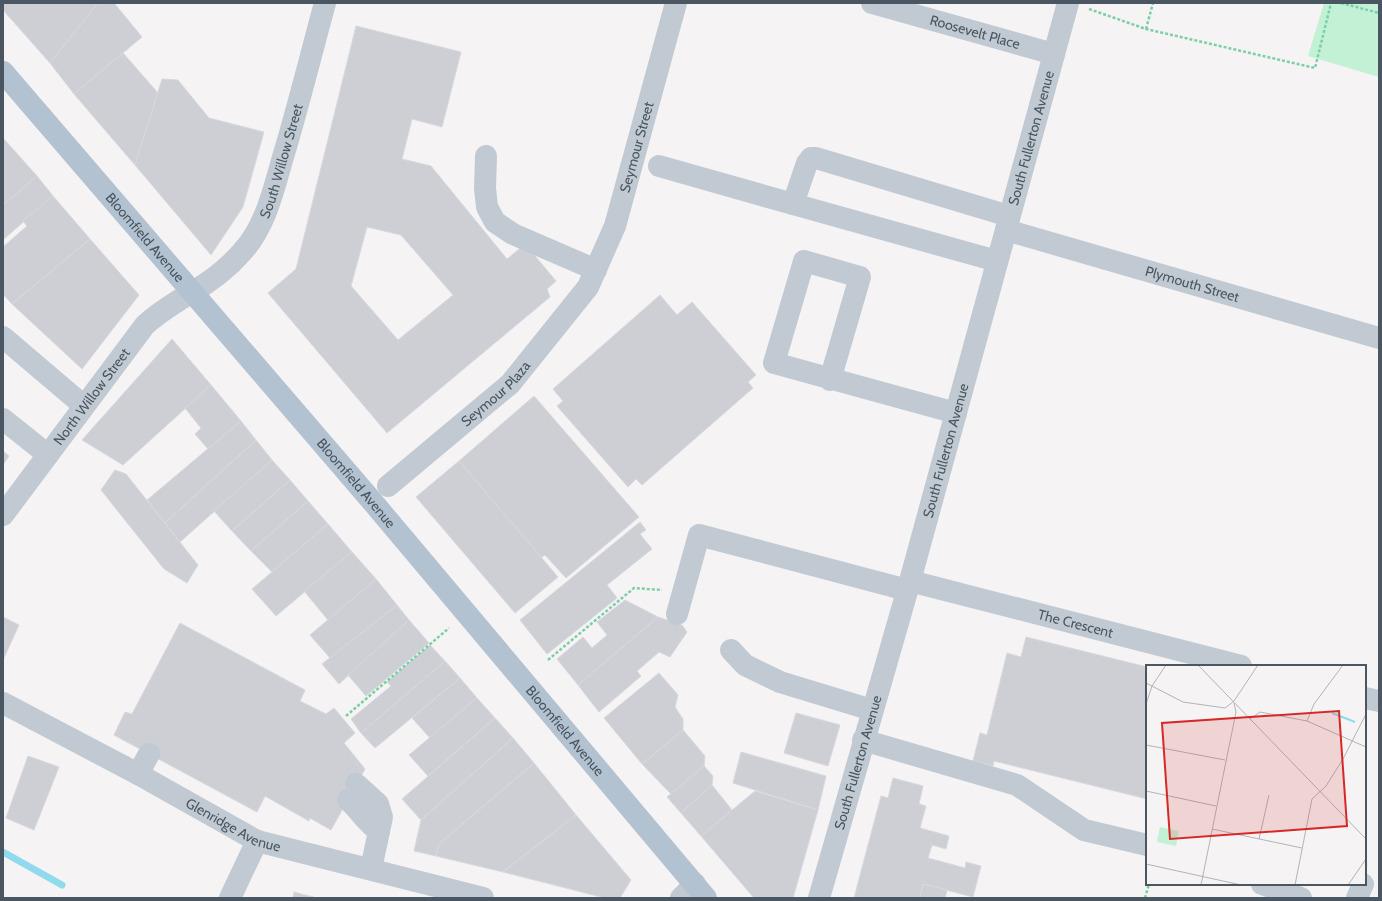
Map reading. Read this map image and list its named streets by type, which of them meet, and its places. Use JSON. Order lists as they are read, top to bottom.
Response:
{
  "streets": {
    "main road": ["Bloomfield Avenue"],
    "street": [
      "Roosevelt Place",
      "South Fullerton Avenue",
      "Seymour Street",
      "South Willow Street",
      "Plymouth Street",
      "Seymour Plaza",
      "North Willow Street",
      "The Crescent",
      "Glenridge Avenue"
    ]
  },
  "crossings": [
    ["Roosevelt Place", "South Fullerton Avenue"],
    ["South Fullerton Avenue", "Plymouth Street"],
    ["South Fullerton Avenue", "The Crescent"],
    ["Seymour Street", "Seymour Plaza"],
    ["South Willow Street", "Bloomfield Avenue"],
    ["South Willow Street", "North Willow Street"],
    ["Bloomfield Avenue", "North Willow Street"]
  ]
}
